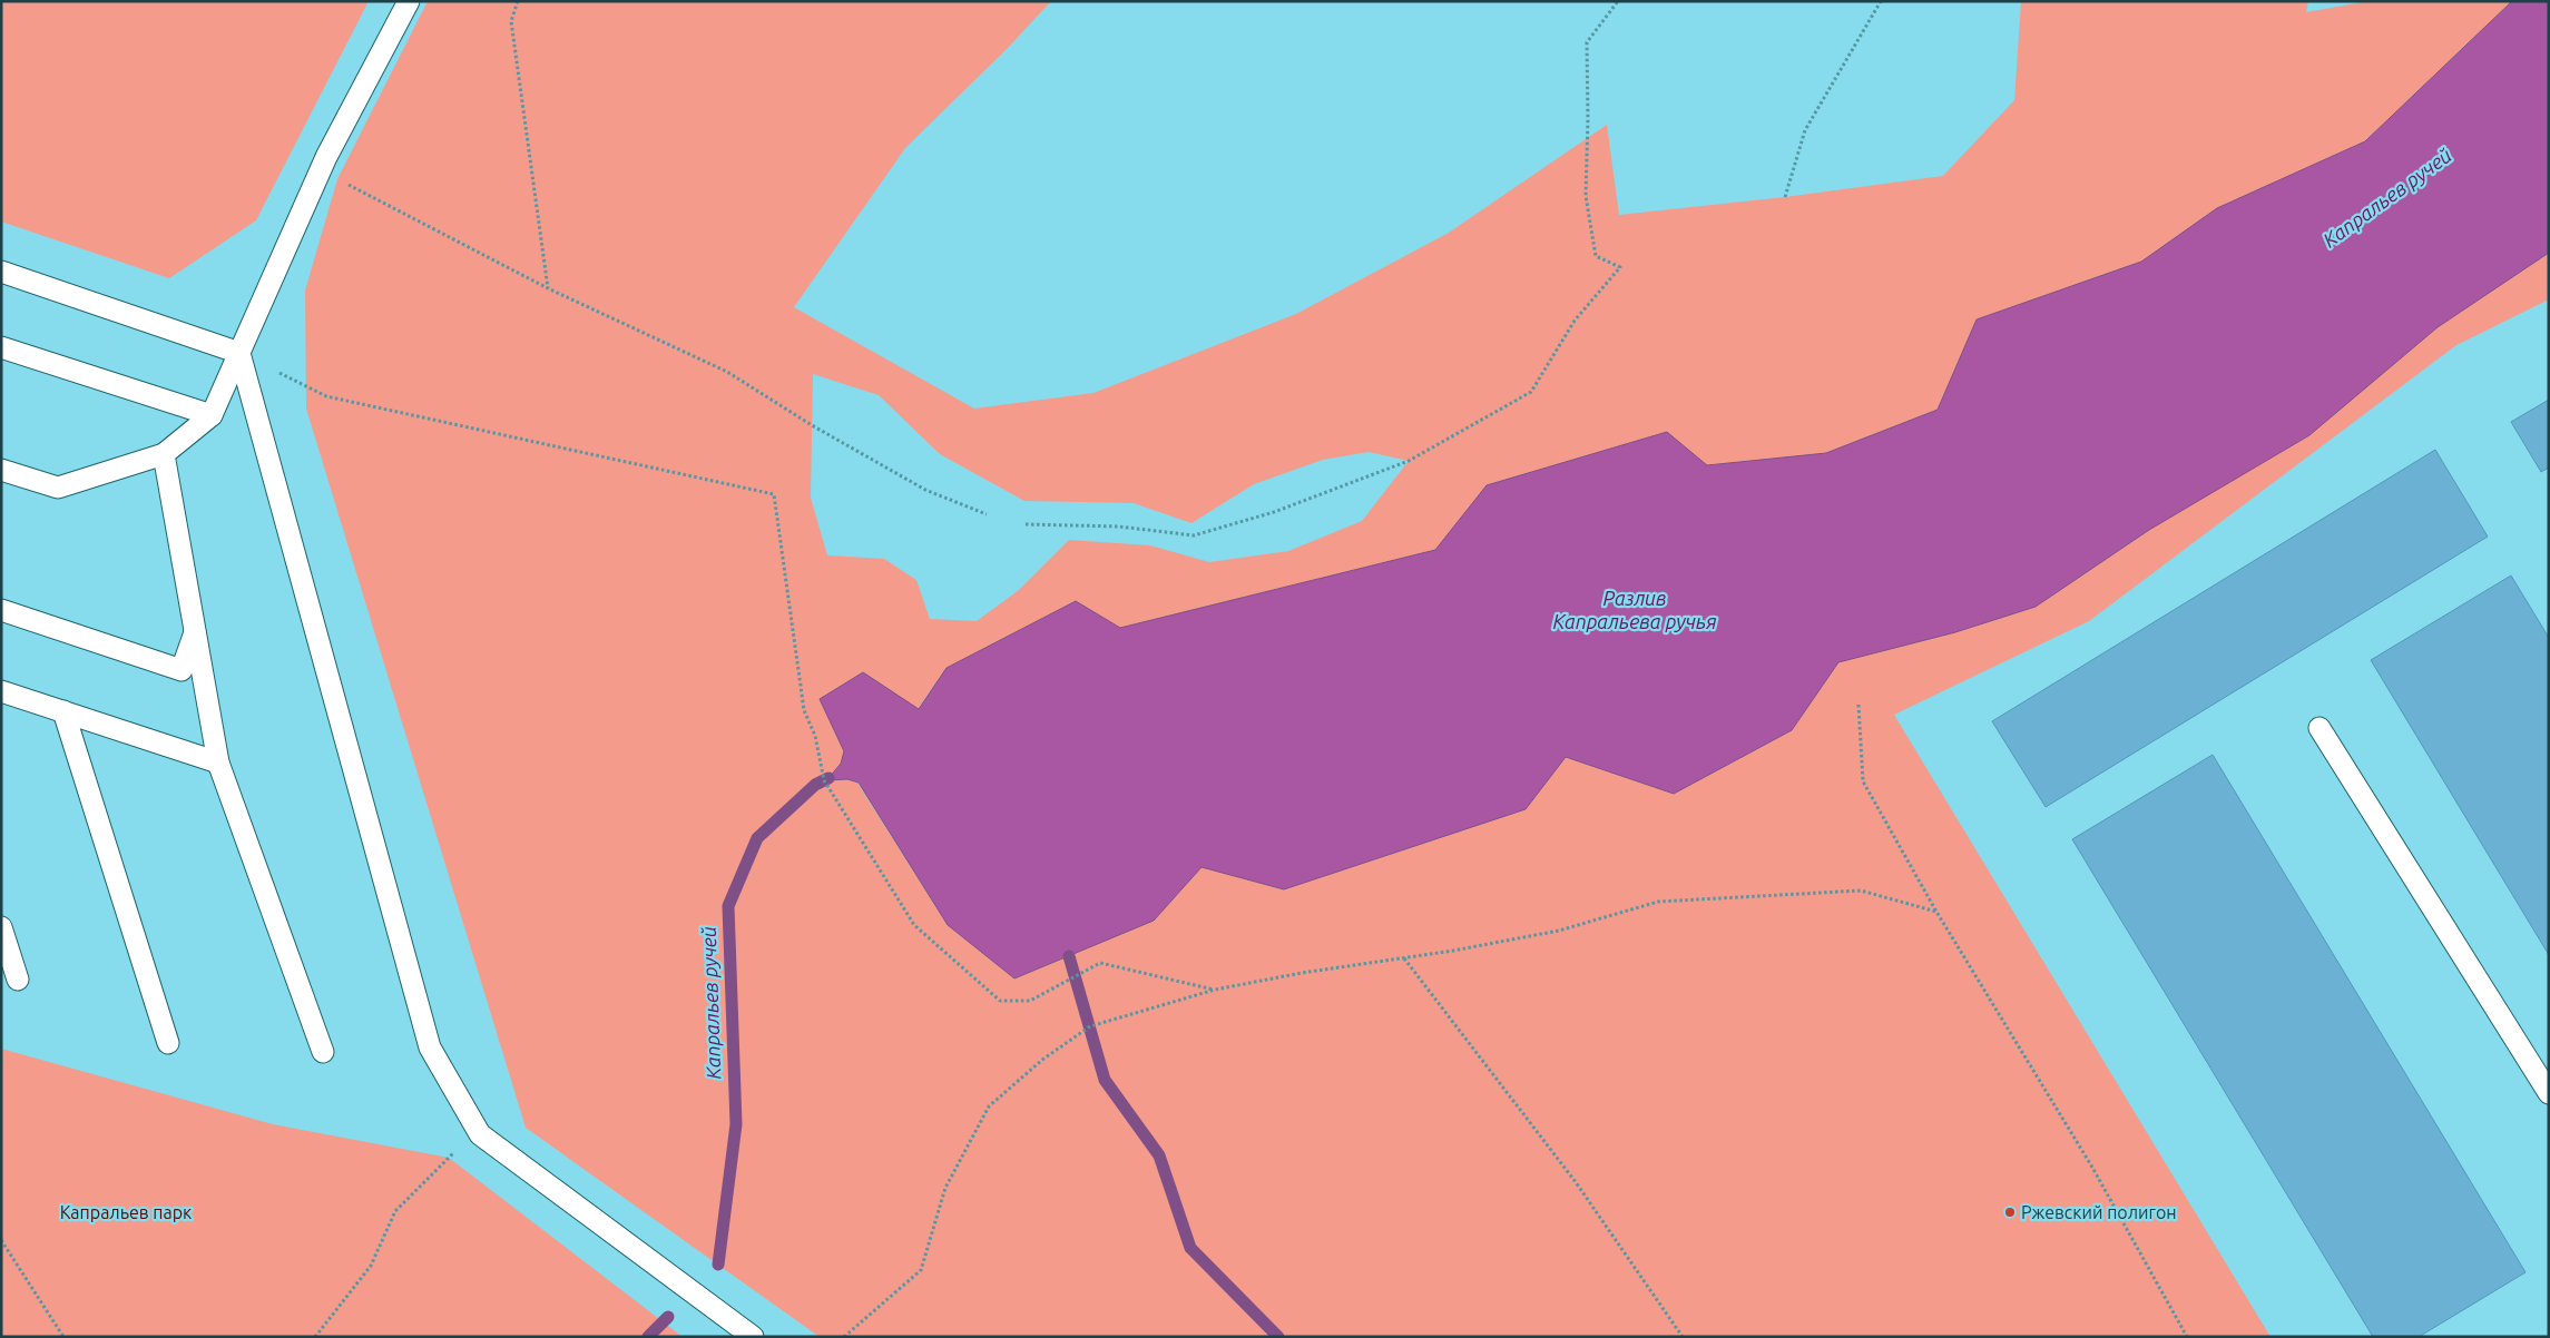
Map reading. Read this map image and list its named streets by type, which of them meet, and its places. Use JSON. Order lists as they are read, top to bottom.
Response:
{
  "water": ["Капральев ручей", "Разлив Капральева ручья"],
  "parks": ["Капральев парк"],
  "places": ["Ржевский полигон"]
}
